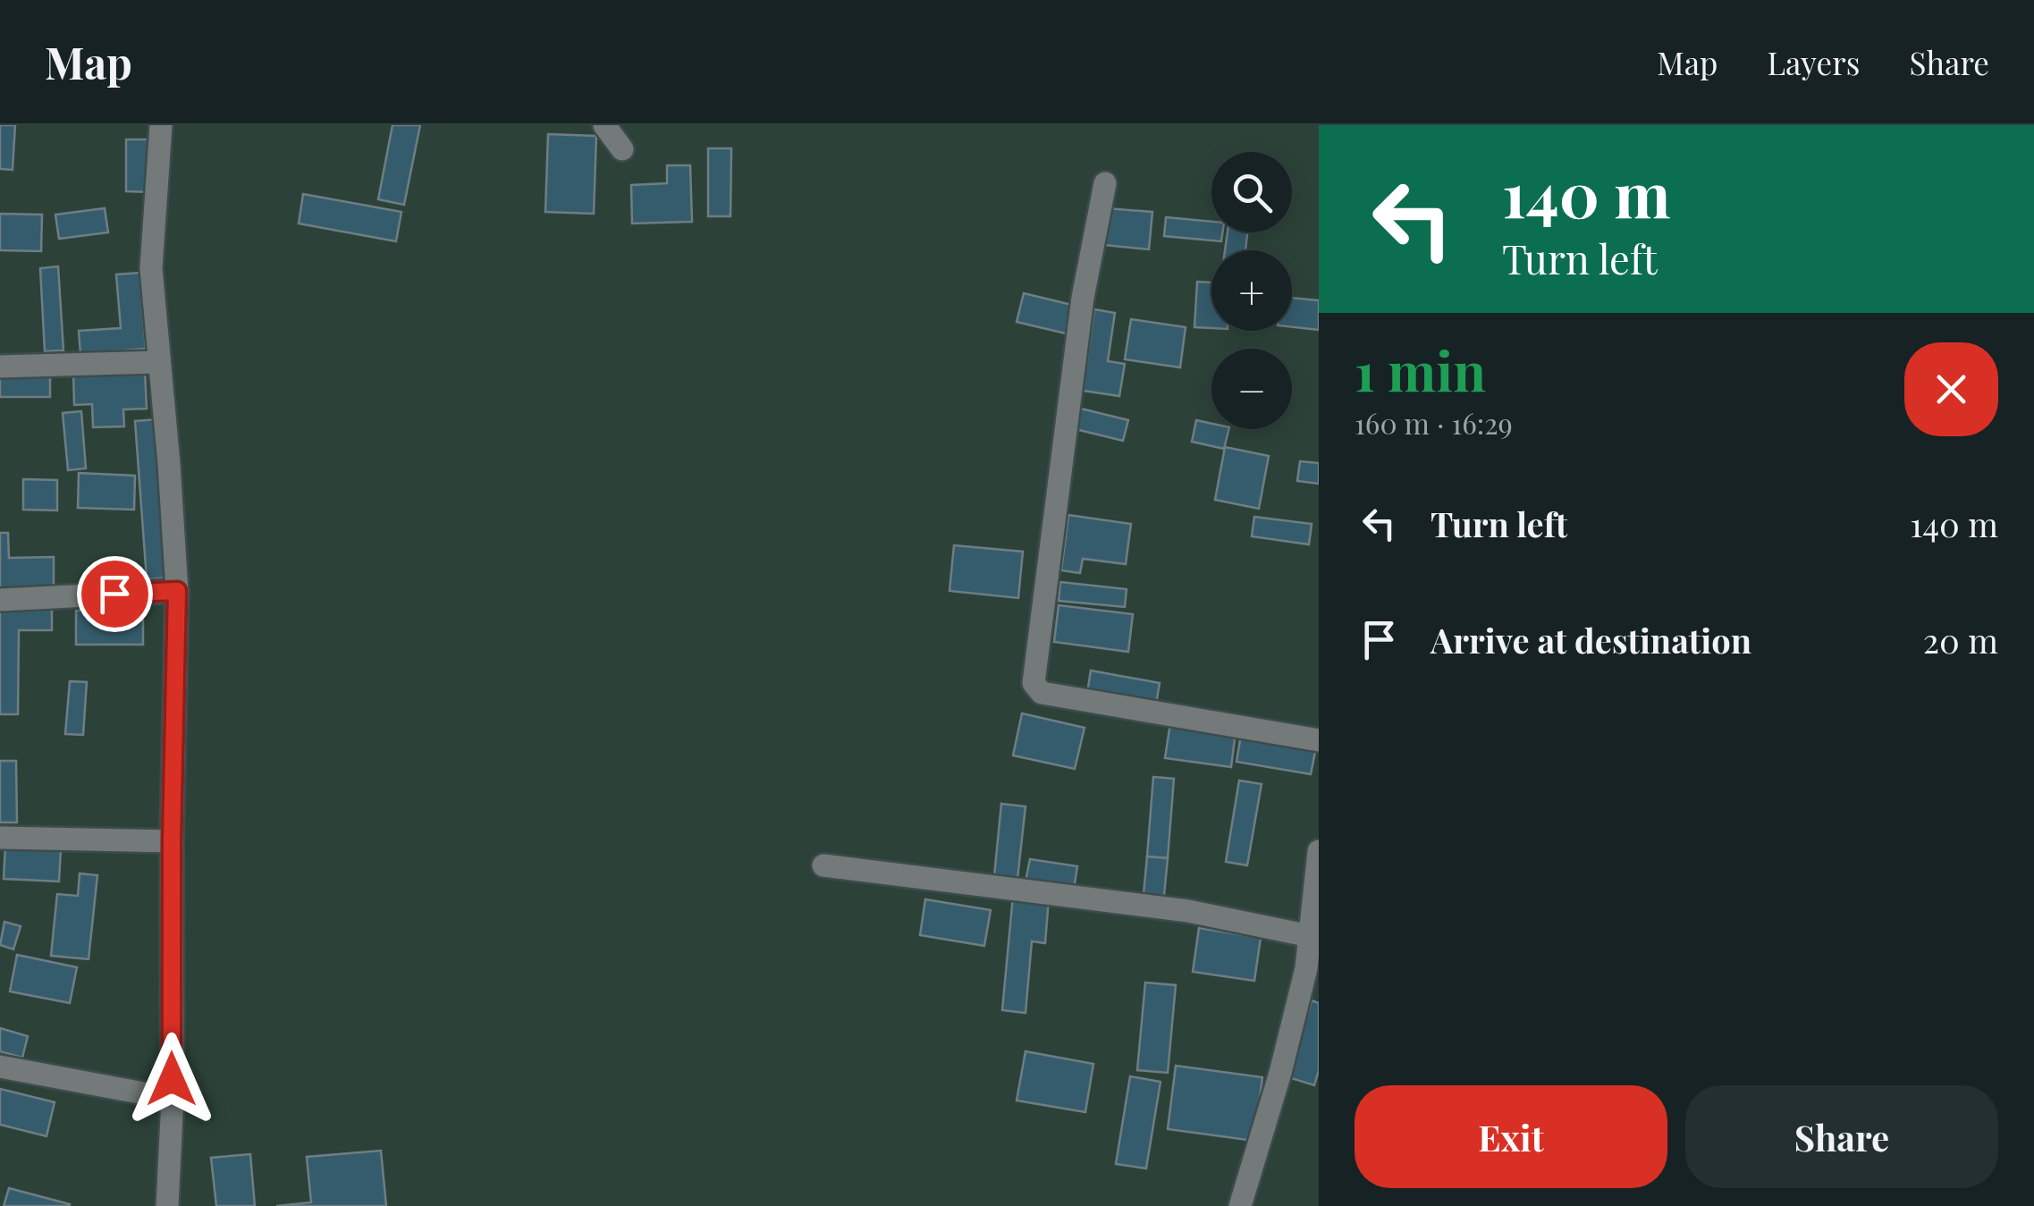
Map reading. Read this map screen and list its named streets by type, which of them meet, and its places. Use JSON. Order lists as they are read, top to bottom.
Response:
{
  "page": {
    "header": "Map",
    "nav": ["Map", "Layers", "Share"],
    "turn": ["140 m", "Turn left"],
    "map_buttons": ["+", "−"],
    "heading": ["1 min", "160 m · 16:29"],
    "list": [
      {
        "name": "Turn left",
        "value": "140 m"
      },
      {
        "name": "Arrive at destination",
        "value": "20 m"
      }
    ],
    "buttons": ["Exit", "Share"]
  }
}
